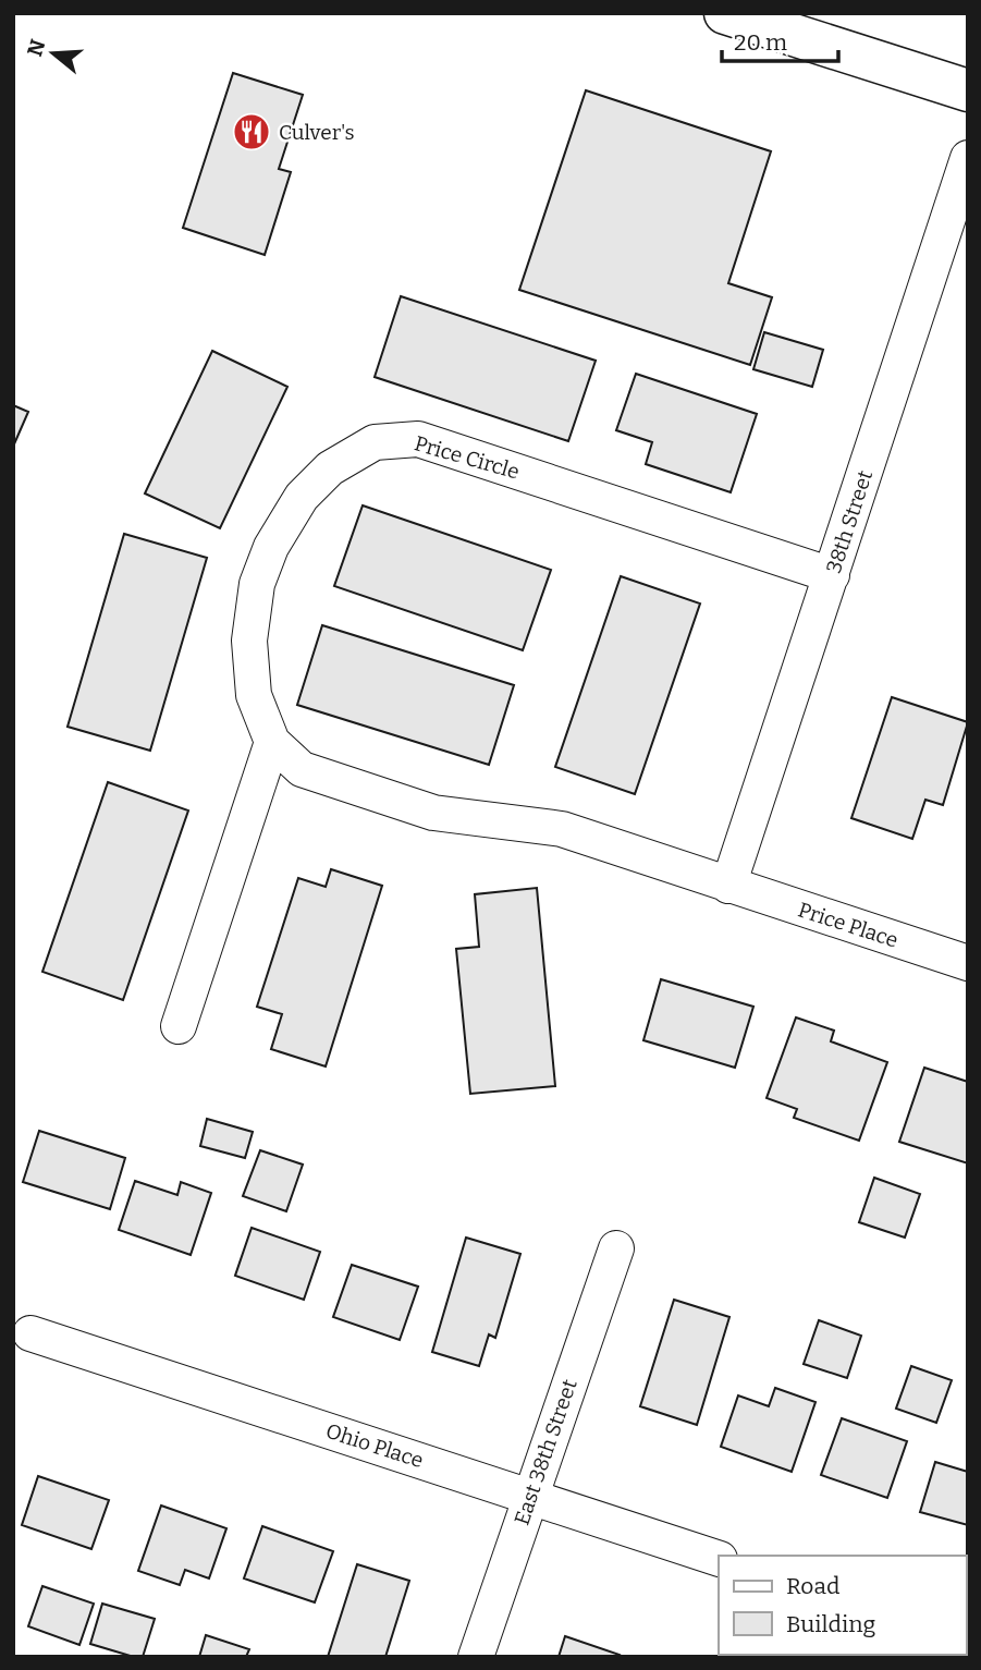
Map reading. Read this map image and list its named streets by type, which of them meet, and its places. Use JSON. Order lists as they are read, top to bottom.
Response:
{
  "streets": {
    "street": [
      "Price Circle",
      "38th Street",
      "Price Place",
      "Ohio Place",
      "East 38th Street"
    ]
  },
  "crossings": [
    ["Price Circle", "38th Street"],
    ["Price Circle", "Price Place"],
    ["38th Street", "Price Place"],
    ["Ohio Place", "East 38th Street"]
  ],
  "places": {
    "restaurant": ["Culver's"]
  },
  "legend": ["Road", "Building"],
  "scale_bar": "20 m",
  "north": "left"
}
